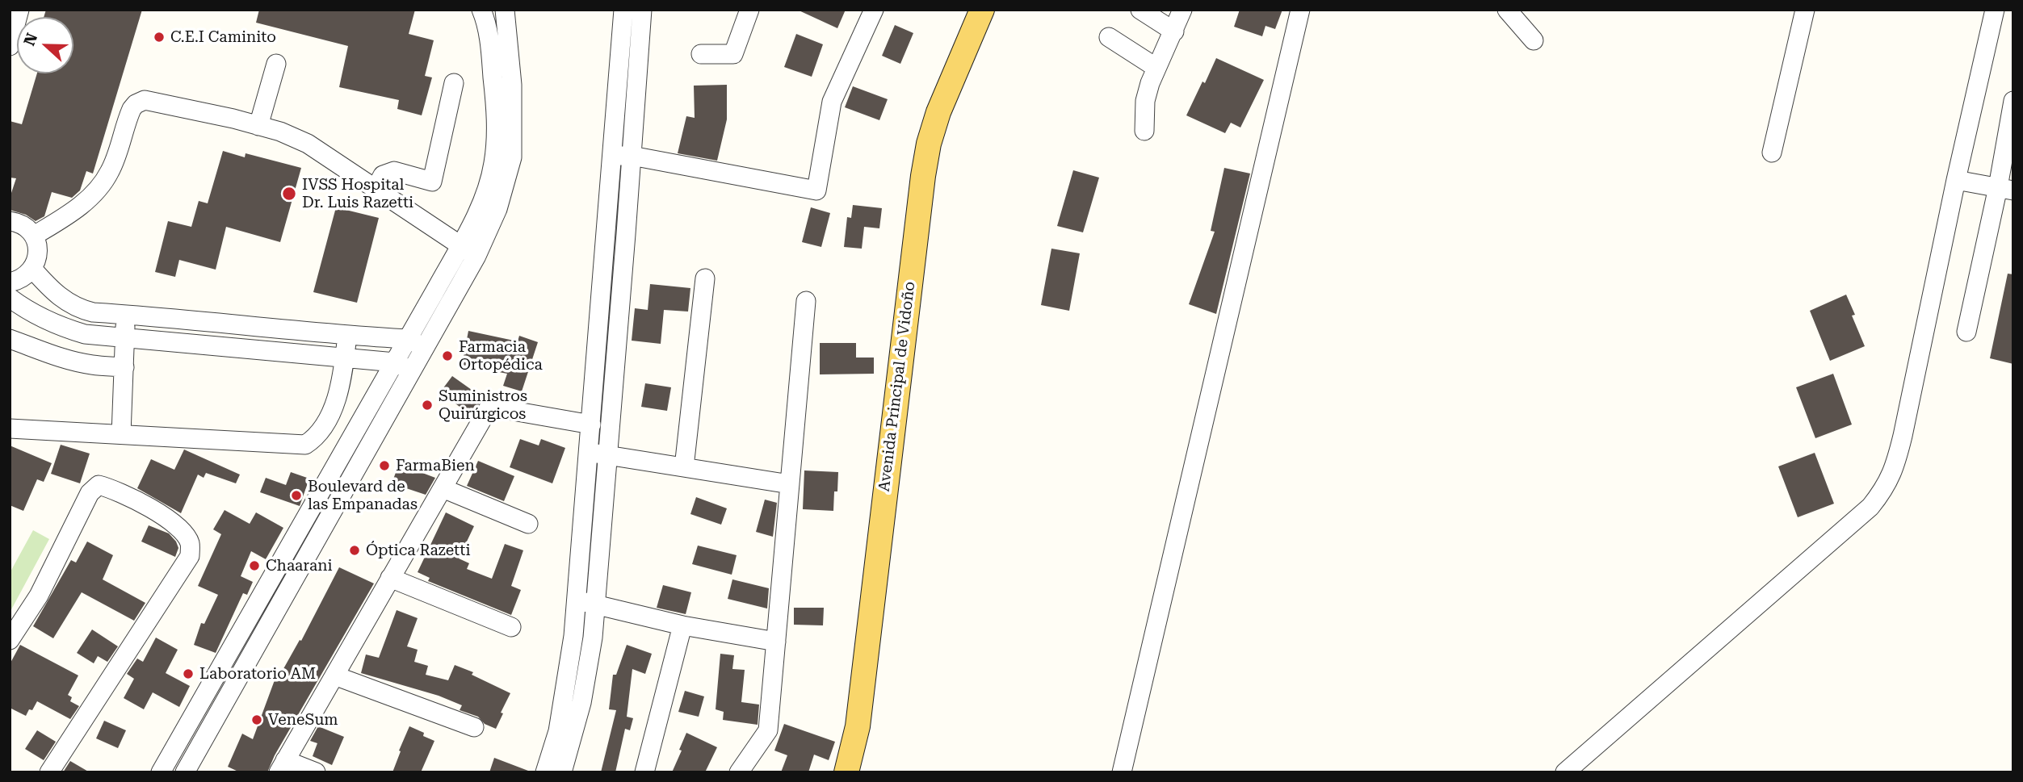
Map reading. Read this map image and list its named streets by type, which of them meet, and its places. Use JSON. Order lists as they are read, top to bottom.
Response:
{
  "streets": {
    "main road": ["Avenida Principal de Vidoño"]
  },
  "places": [
    "C.E.I Caminito",
    "IVSS Hospital Dr. Luis Razetti",
    "Farmacia Ortopédica",
    "Suministros Quirúrgicos",
    "FarmaBien",
    "Boulevard de las Empanadas",
    "Óptica Razetti",
    "Chaarani",
    "Laboratorio AM",
    "VeneSum"
  ],
  "north": "left"
}
